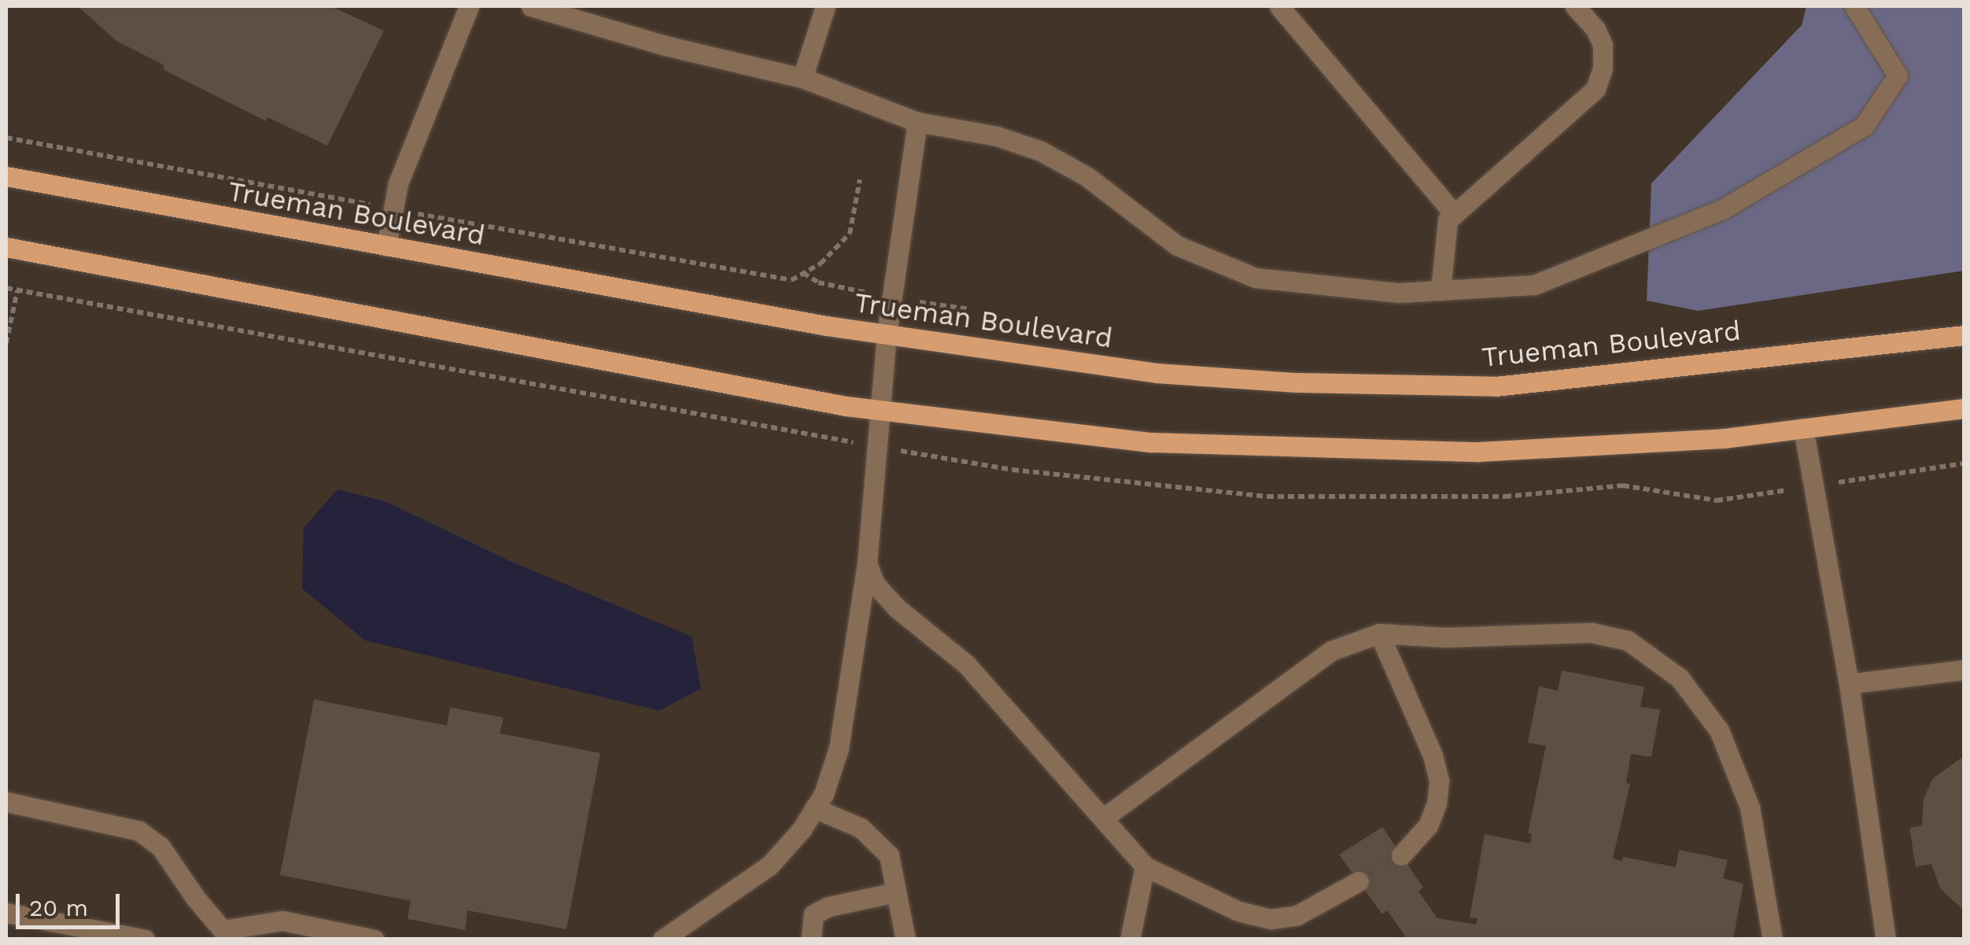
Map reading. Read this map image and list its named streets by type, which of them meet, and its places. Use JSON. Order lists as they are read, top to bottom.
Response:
{
  "streets": {
    "main road": ["Trueman Boulevard"]
  },
  "scale_bar": "20 m"
}
